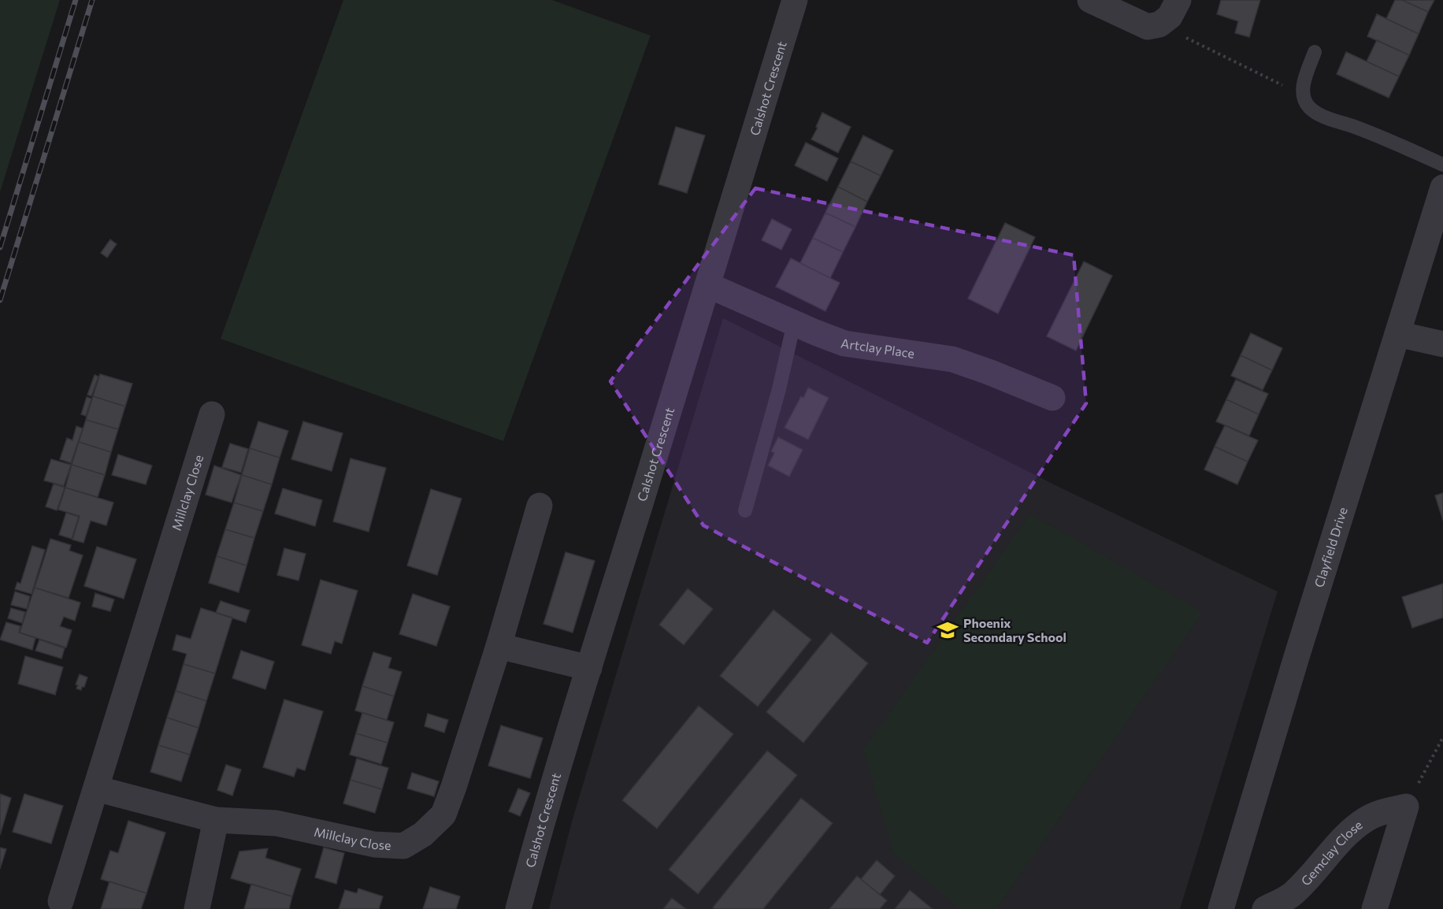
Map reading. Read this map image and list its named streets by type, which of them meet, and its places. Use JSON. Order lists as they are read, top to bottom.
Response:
{
  "streets": {
    "street": [
      "Calshot Crescent",
      "Artclay Place",
      "Millclay Close",
      "Clayfield Drive",
      "Gemclay Close"
    ]
  },
  "crossings": [
    ["Calshot Crescent", "Artclay Place"]
  ],
  "places": {
    "school or university": ["Phoenix Secondary School"]
  }
}
